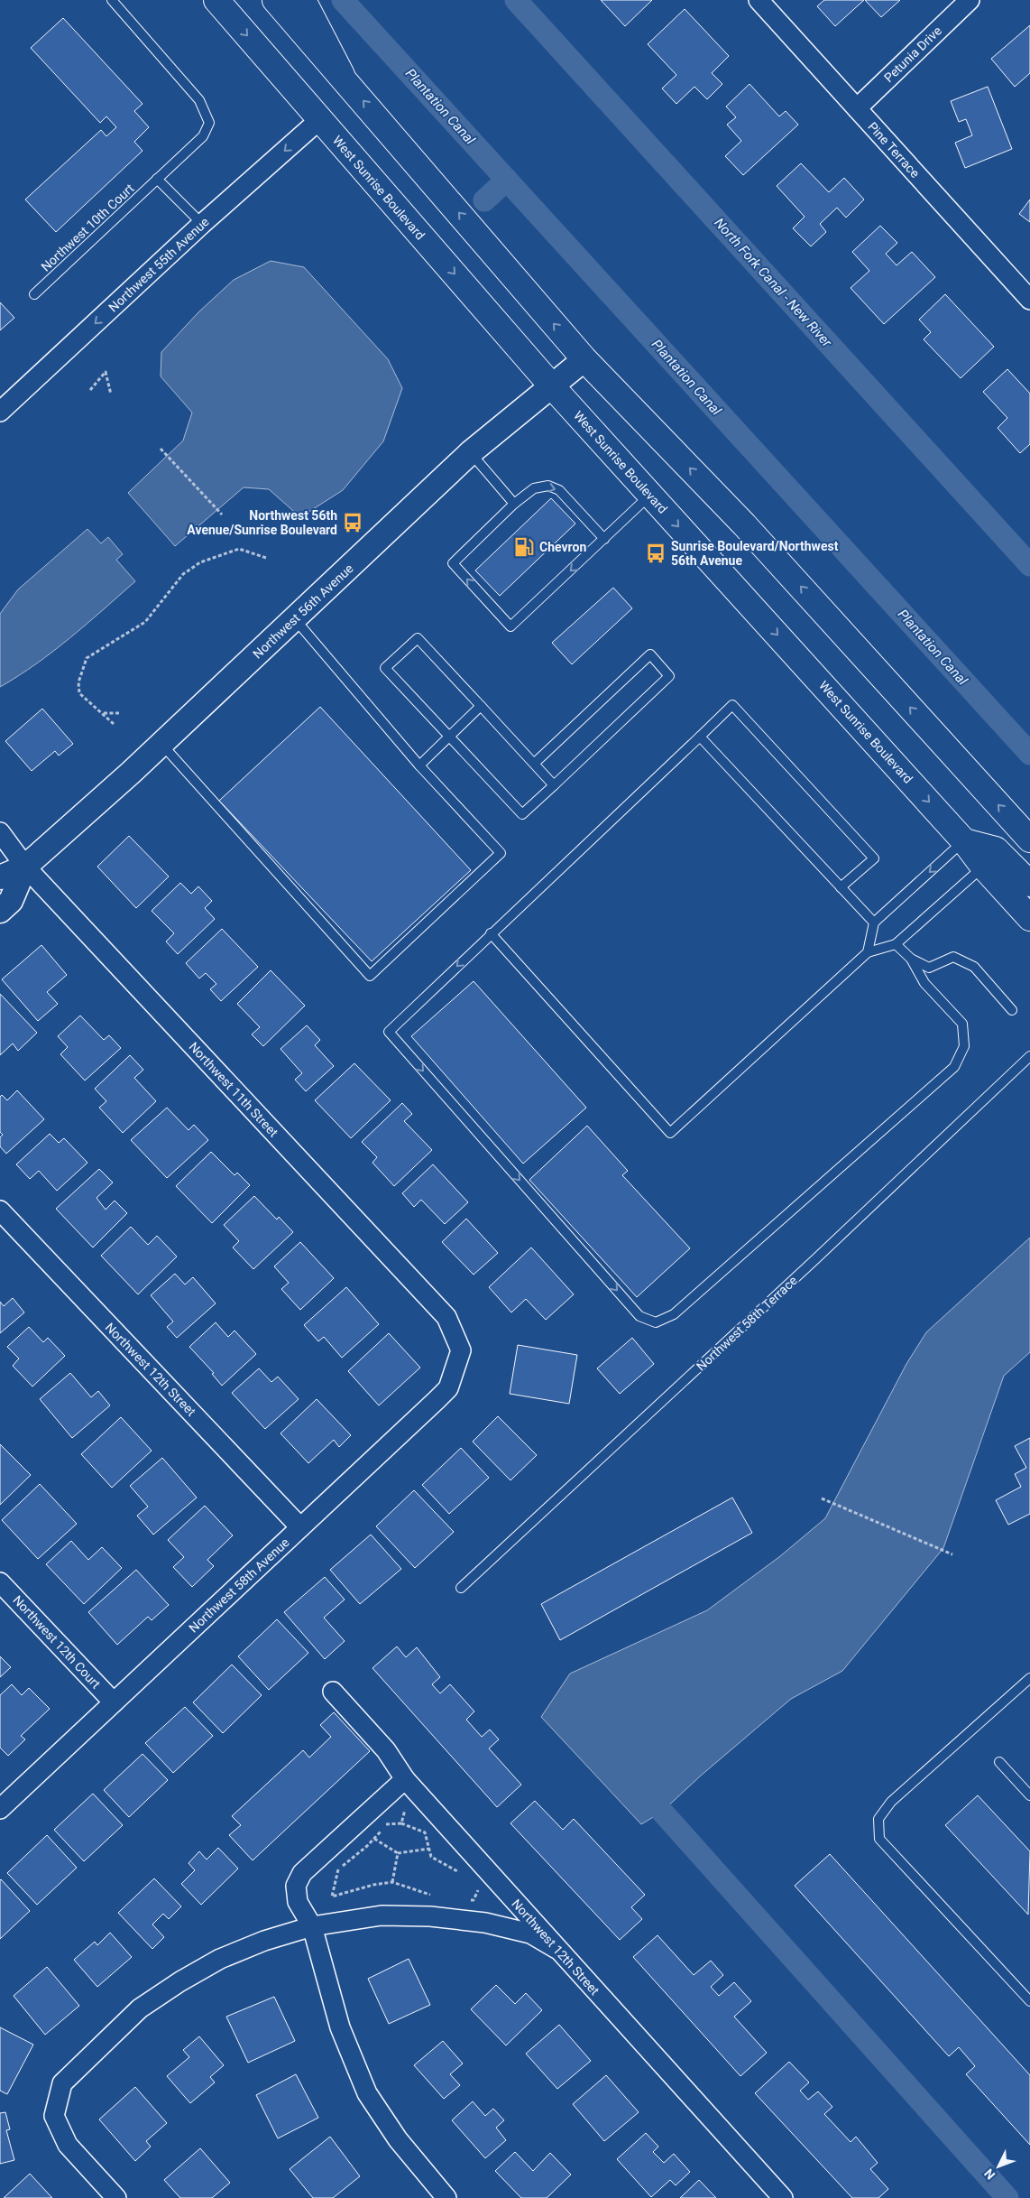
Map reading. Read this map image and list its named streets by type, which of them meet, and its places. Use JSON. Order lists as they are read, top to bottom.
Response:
{
  "streets": {
    "highway": ["West Sunrise Boulevard"],
    "street": [
      "Petunia Drive",
      "Pine Terrace",
      "Northwest 55th Avenue",
      "Northwest 56th Avenue",
      "Northwest 11th Street",
      "Northwest 12th Street",
      "Northwest 58th Avenue",
      "Northwest 12th Court"
    ],
    "lane": ["Northwest 10th Court", "Northwest 58th Terrace"]
  },
  "crossings": [
    ["Petunia Drive", "Pine Terrace"],
    ["West Sunrise Boulevard", "Northwest 55th Avenue"],
    ["West Sunrise Boulevard", "Northwest 56th Avenue"],
    ["Northwest 56th Avenue", "Northwest 11th Street"],
    ["Northwest 11th Street", "Northwest 58th Avenue"],
    ["Northwest 12th Street", "Northwest 58th Avenue"],
    ["Northwest 58th Avenue", "Northwest 12th Court"]
  ],
  "one_way": ["Northwest 55th Avenue"],
  "water": ["Plantation Canal", "North Fork Canal - New River"],
  "places": {
    "bus stop": ["Northwest 56th Avenue/Sunrise Boulevard", "Sunrise Boulevard/Northwest 56th Avenue"],
    "fuel station": ["Chevron"]
  },
  "north": "bottom left"
}
